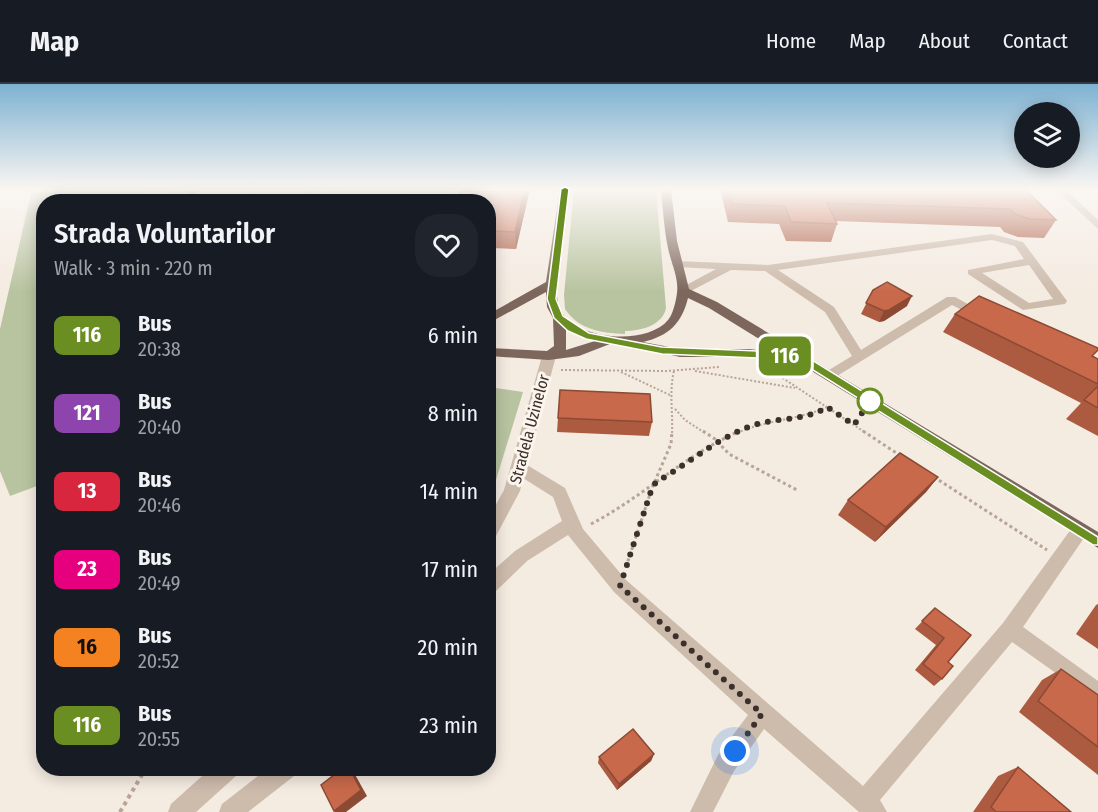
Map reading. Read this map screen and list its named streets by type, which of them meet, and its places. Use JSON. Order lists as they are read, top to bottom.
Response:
{
  "streets": {
    "street": ["Stradela Uzinelor"]
  },
  "lines": ["bus line 116"],
  "page": {
    "header": "Map",
    "nav": [
      "Home",
      "Map",
      "About",
      "Contact"
    ],
    "on_map": "116",
    "heading": ["Strada Voluntarilor", "Walk · 3 min · 220 m"],
    "list": [
      {
        "mark": "116",
        "name": "Bus",
        "note": "20:38",
        "value": "6 min"
      },
      {
        "mark": "121",
        "name": "Bus",
        "note": "20:40",
        "value": "8 min"
      },
      {
        "mark": "13",
        "name": "Bus",
        "note": "20:46",
        "value": "14 min"
      },
      {
        "mark": "23",
        "name": "Bus",
        "note": "20:49",
        "value": "17 min"
      },
      {
        "mark": "16",
        "name": "Bus",
        "note": "20:52",
        "value": "20 min"
      },
      {
        "mark": "116",
        "name": "Bus",
        "note": "20:55",
        "value": "23 min"
      }
    ]
  }
}
